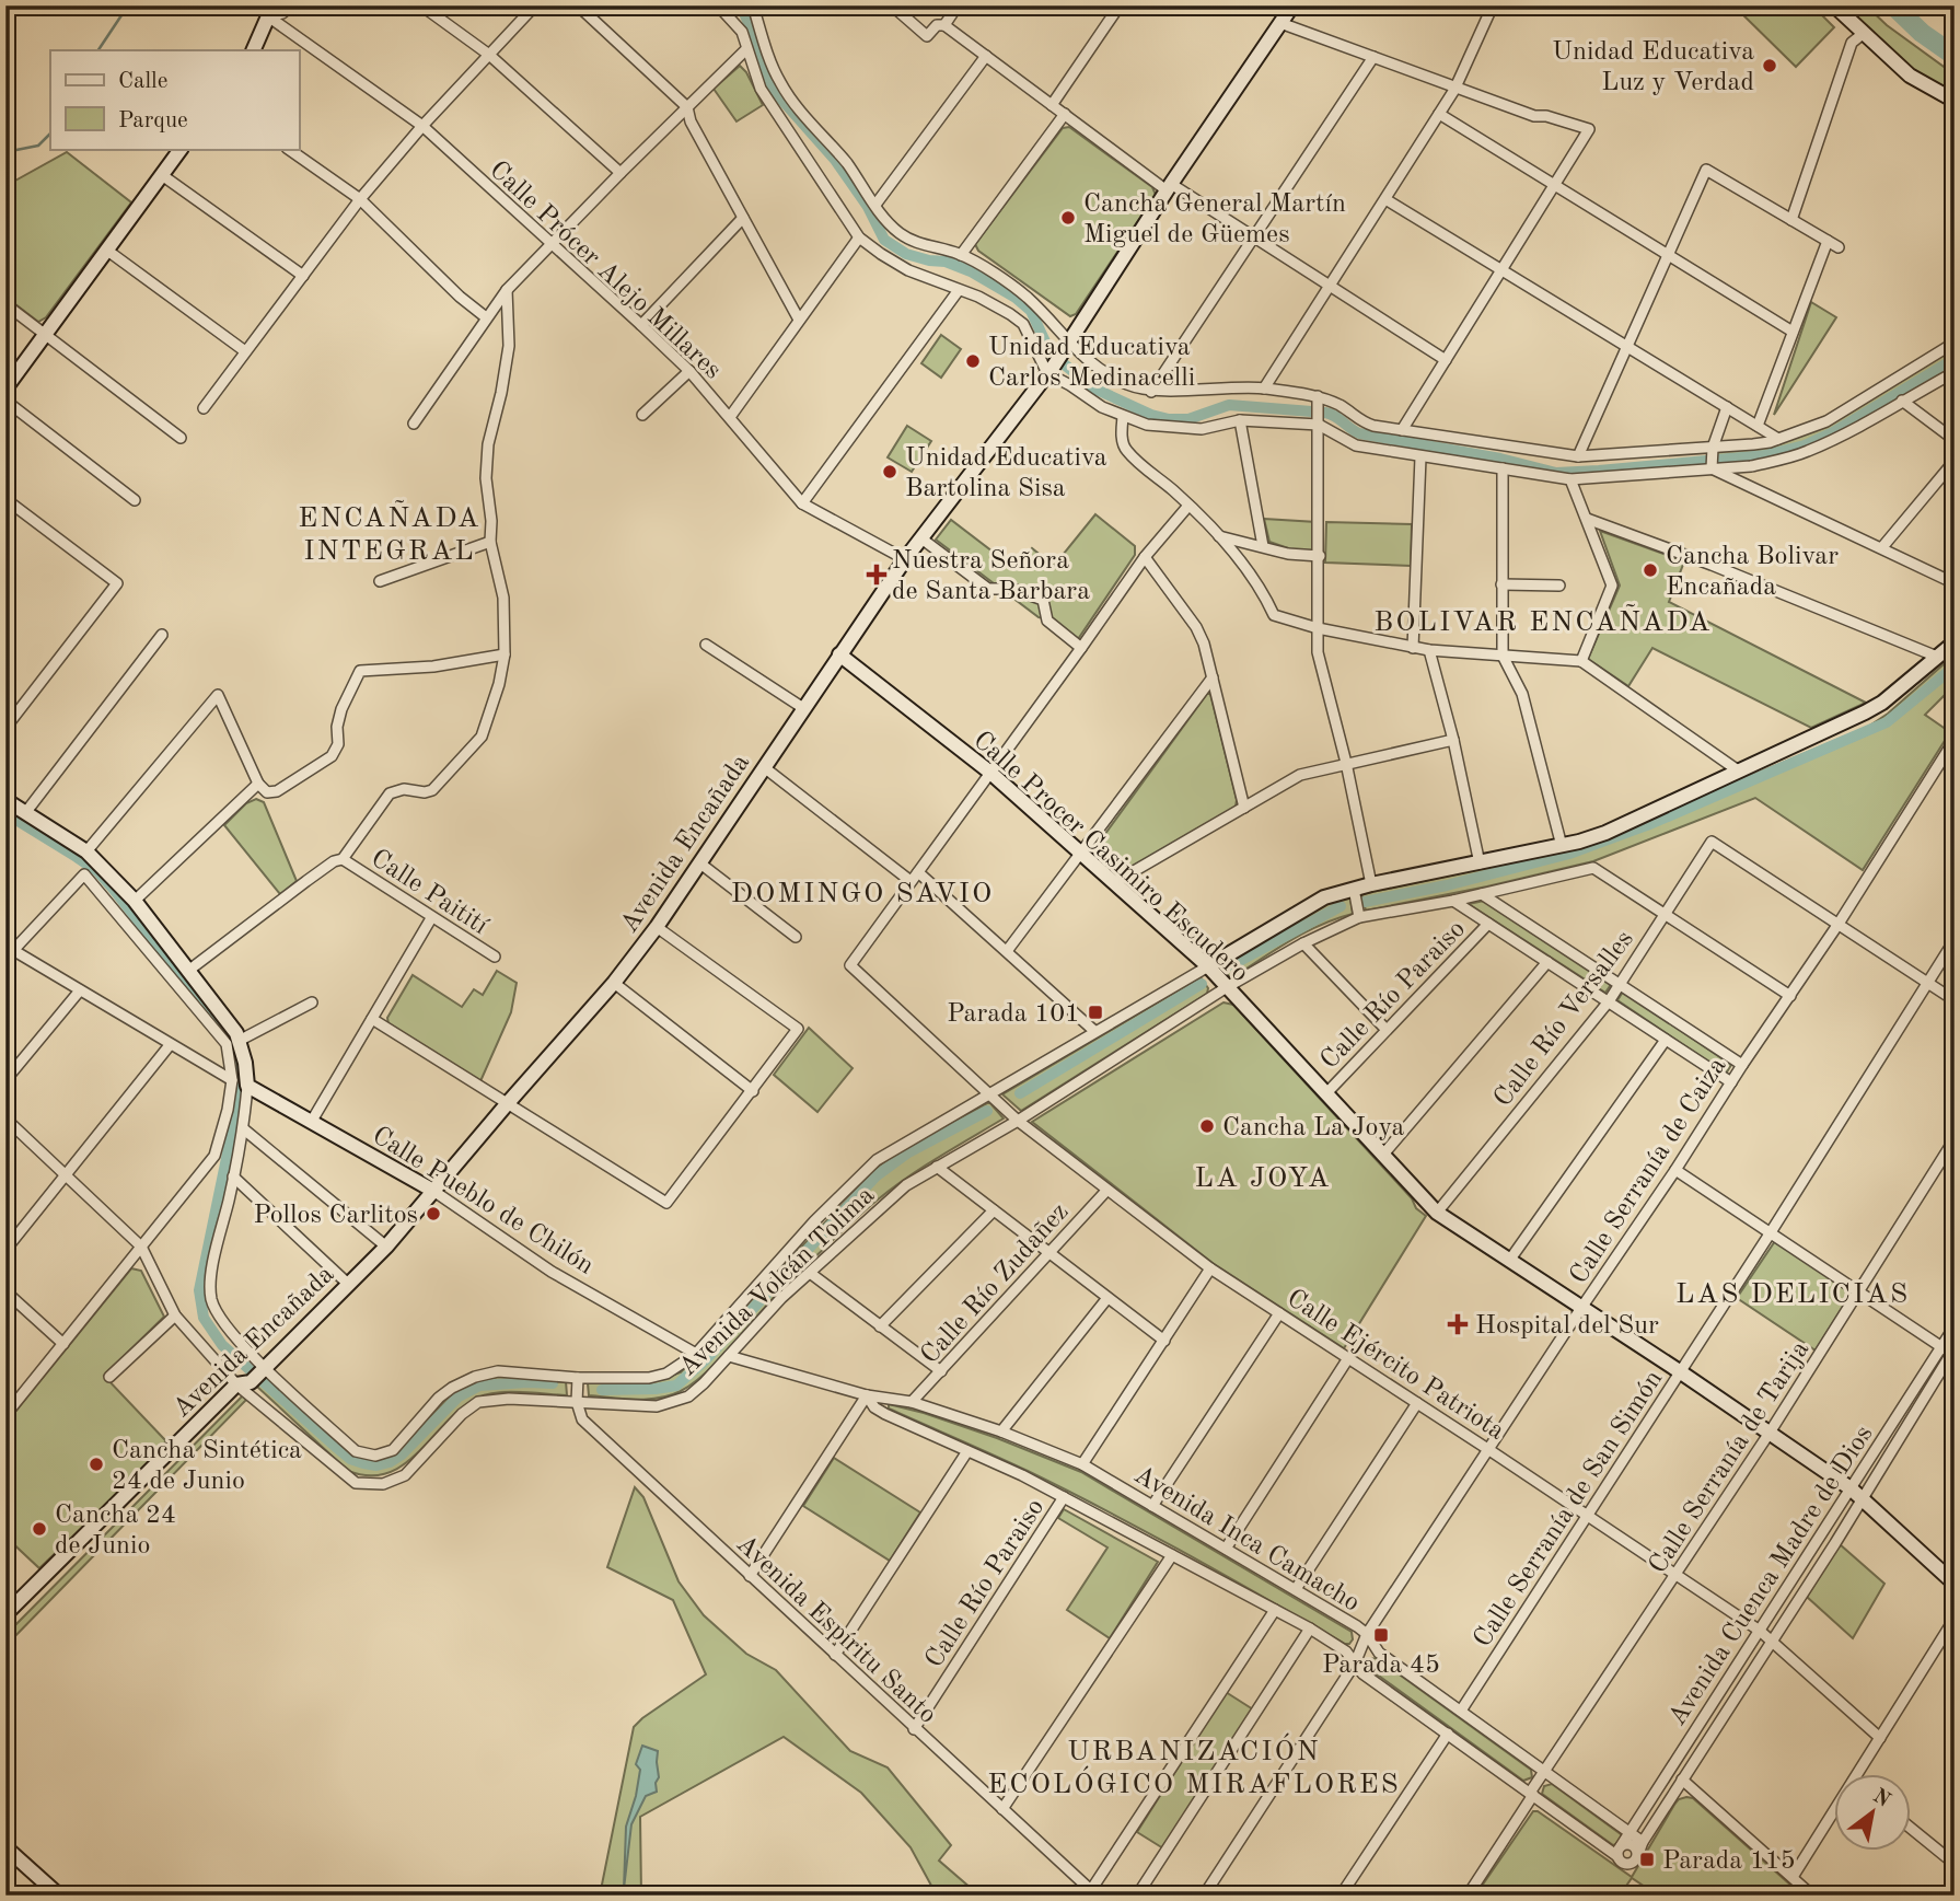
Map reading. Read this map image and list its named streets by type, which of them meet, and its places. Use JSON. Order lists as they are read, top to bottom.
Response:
{
  "streets": {
    "main road": ["Avenida Encañada", "Calle Procer Casimiro Escudero", "Calle Pueblo de Chilón"],
    "street": [
      "Calle Prócer Alejo Millares",
      "Calle Paitití",
      "Calle Río Paraiso",
      "Calle Río Versalles",
      "Calle Serranía de Caiza",
      "Avenida Volcán Tolima",
      "Calle Río Zudañez",
      "Calle Ejército Patriota",
      "Calle Serranía de Tarija",
      "Calle Serranía de San Simón",
      "Avenida Inca Camacho",
      "Avenida Cuenca Madre de Dios",
      "Avenida Espíritu Santo"
    ]
  },
  "crossings": [
    ["Calle Prócer Alejo Millares", "Avenida Encañada"],
    ["Avenida Encañada", "Calle Procer Casimiro Escudero"],
    ["Avenida Encañada", "Calle Pueblo de Chilón"],
    ["Avenida Encañada", "Avenida Volcán Tolima"],
    ["Calle Procer Casimiro Escudero", "Calle Río Paraiso"],
    ["Calle Procer Casimiro Escudero", "Calle Río Versalles"],
    ["Calle Procer Casimiro Escudero", "Calle Serranía de Caiza"],
    ["Calle Procer Casimiro Escudero", "Avenida Volcán Tolima"],
    ["Calle Procer Casimiro Escudero", "Calle Serranía de Tarija"],
    ["Calle Procer Casimiro Escudero", "Calle Serranía de San Simón"],
    ["Calle Procer Casimiro Escudero", "Avenida Cuenca Madre de Dios"],
    ["Calle Río Paraiso", "Avenida Inca Camacho"],
    ["Calle Río Paraiso", "Avenida Espíritu Santo"],
    ["Calle Río Versalles", "Calle Serranía de Caiza"],
    ["Calle Río Versalles", "Avenida Volcán Tolima"],
    ["Calle Serranía de Caiza", "Calle Ejército Patriota"],
    ["Calle Serranía de Caiza", "Avenida Inca Camacho"],
    ["Avenida Volcán Tolima", "Calle Ejército Patriota"],
    ["Avenida Volcán Tolima", "Avenida Inca Camacho"],
    ["Avenida Volcán Tolima", "Avenida Espíritu Santo"],
    ["Calle Río Zudañez", "Calle Ejército Patriota"],
    ["Calle Río Zudañez", "Avenida Inca Camacho"],
    ["Calle Ejército Patriota", "Calle Serranía de Tarija"],
    ["Calle Ejército Patriota", "Calle Serranía de San Simón"],
    ["Calle Ejército Patriota", "Avenida Cuenca Madre de Dios"],
    ["Calle Serranía de Tarija", "Avenida Inca Camacho"],
    ["Calle Serranía de San Simón", "Avenida Inca Camacho"],
    ["Avenida Inca Camacho", "Avenida Cuenca Madre de Dios"]
  ],
  "districts": [
    "ENCAÑADA INTEGRAL",
    "BOLIVAR ENCAÑADA",
    "DOMINGO SAVIO",
    "LA JOYA",
    "LAS DELICIAS",
    "URBANIZACIÓN ECOLÓGICO MIRAFLORES"
  ],
  "places": {
    "other": [
      "Unidad Educativa Luz y Verdad",
      "Cancha General Martín Miguel de Güemes",
      "Unidad Educativa Carlos Medinacelli",
      "Unidad Educativa Bartolina Sisa",
      "Cancha Bolivar Encañada",
      "Cancha La Joya",
      "Pollos Carlitos",
      "Cancha Sintética 24 de Junio",
      "Cancha 24 de Junio"
    ],
    "health": ["Nuestra Señora de Santa Barbara", "Hospital del Sur"],
    "transit": ["Parada 101", "Parada 45", "Parada 115"]
  },
  "legend": ["Calle", "Parque"],
  "north": "top right"
}
